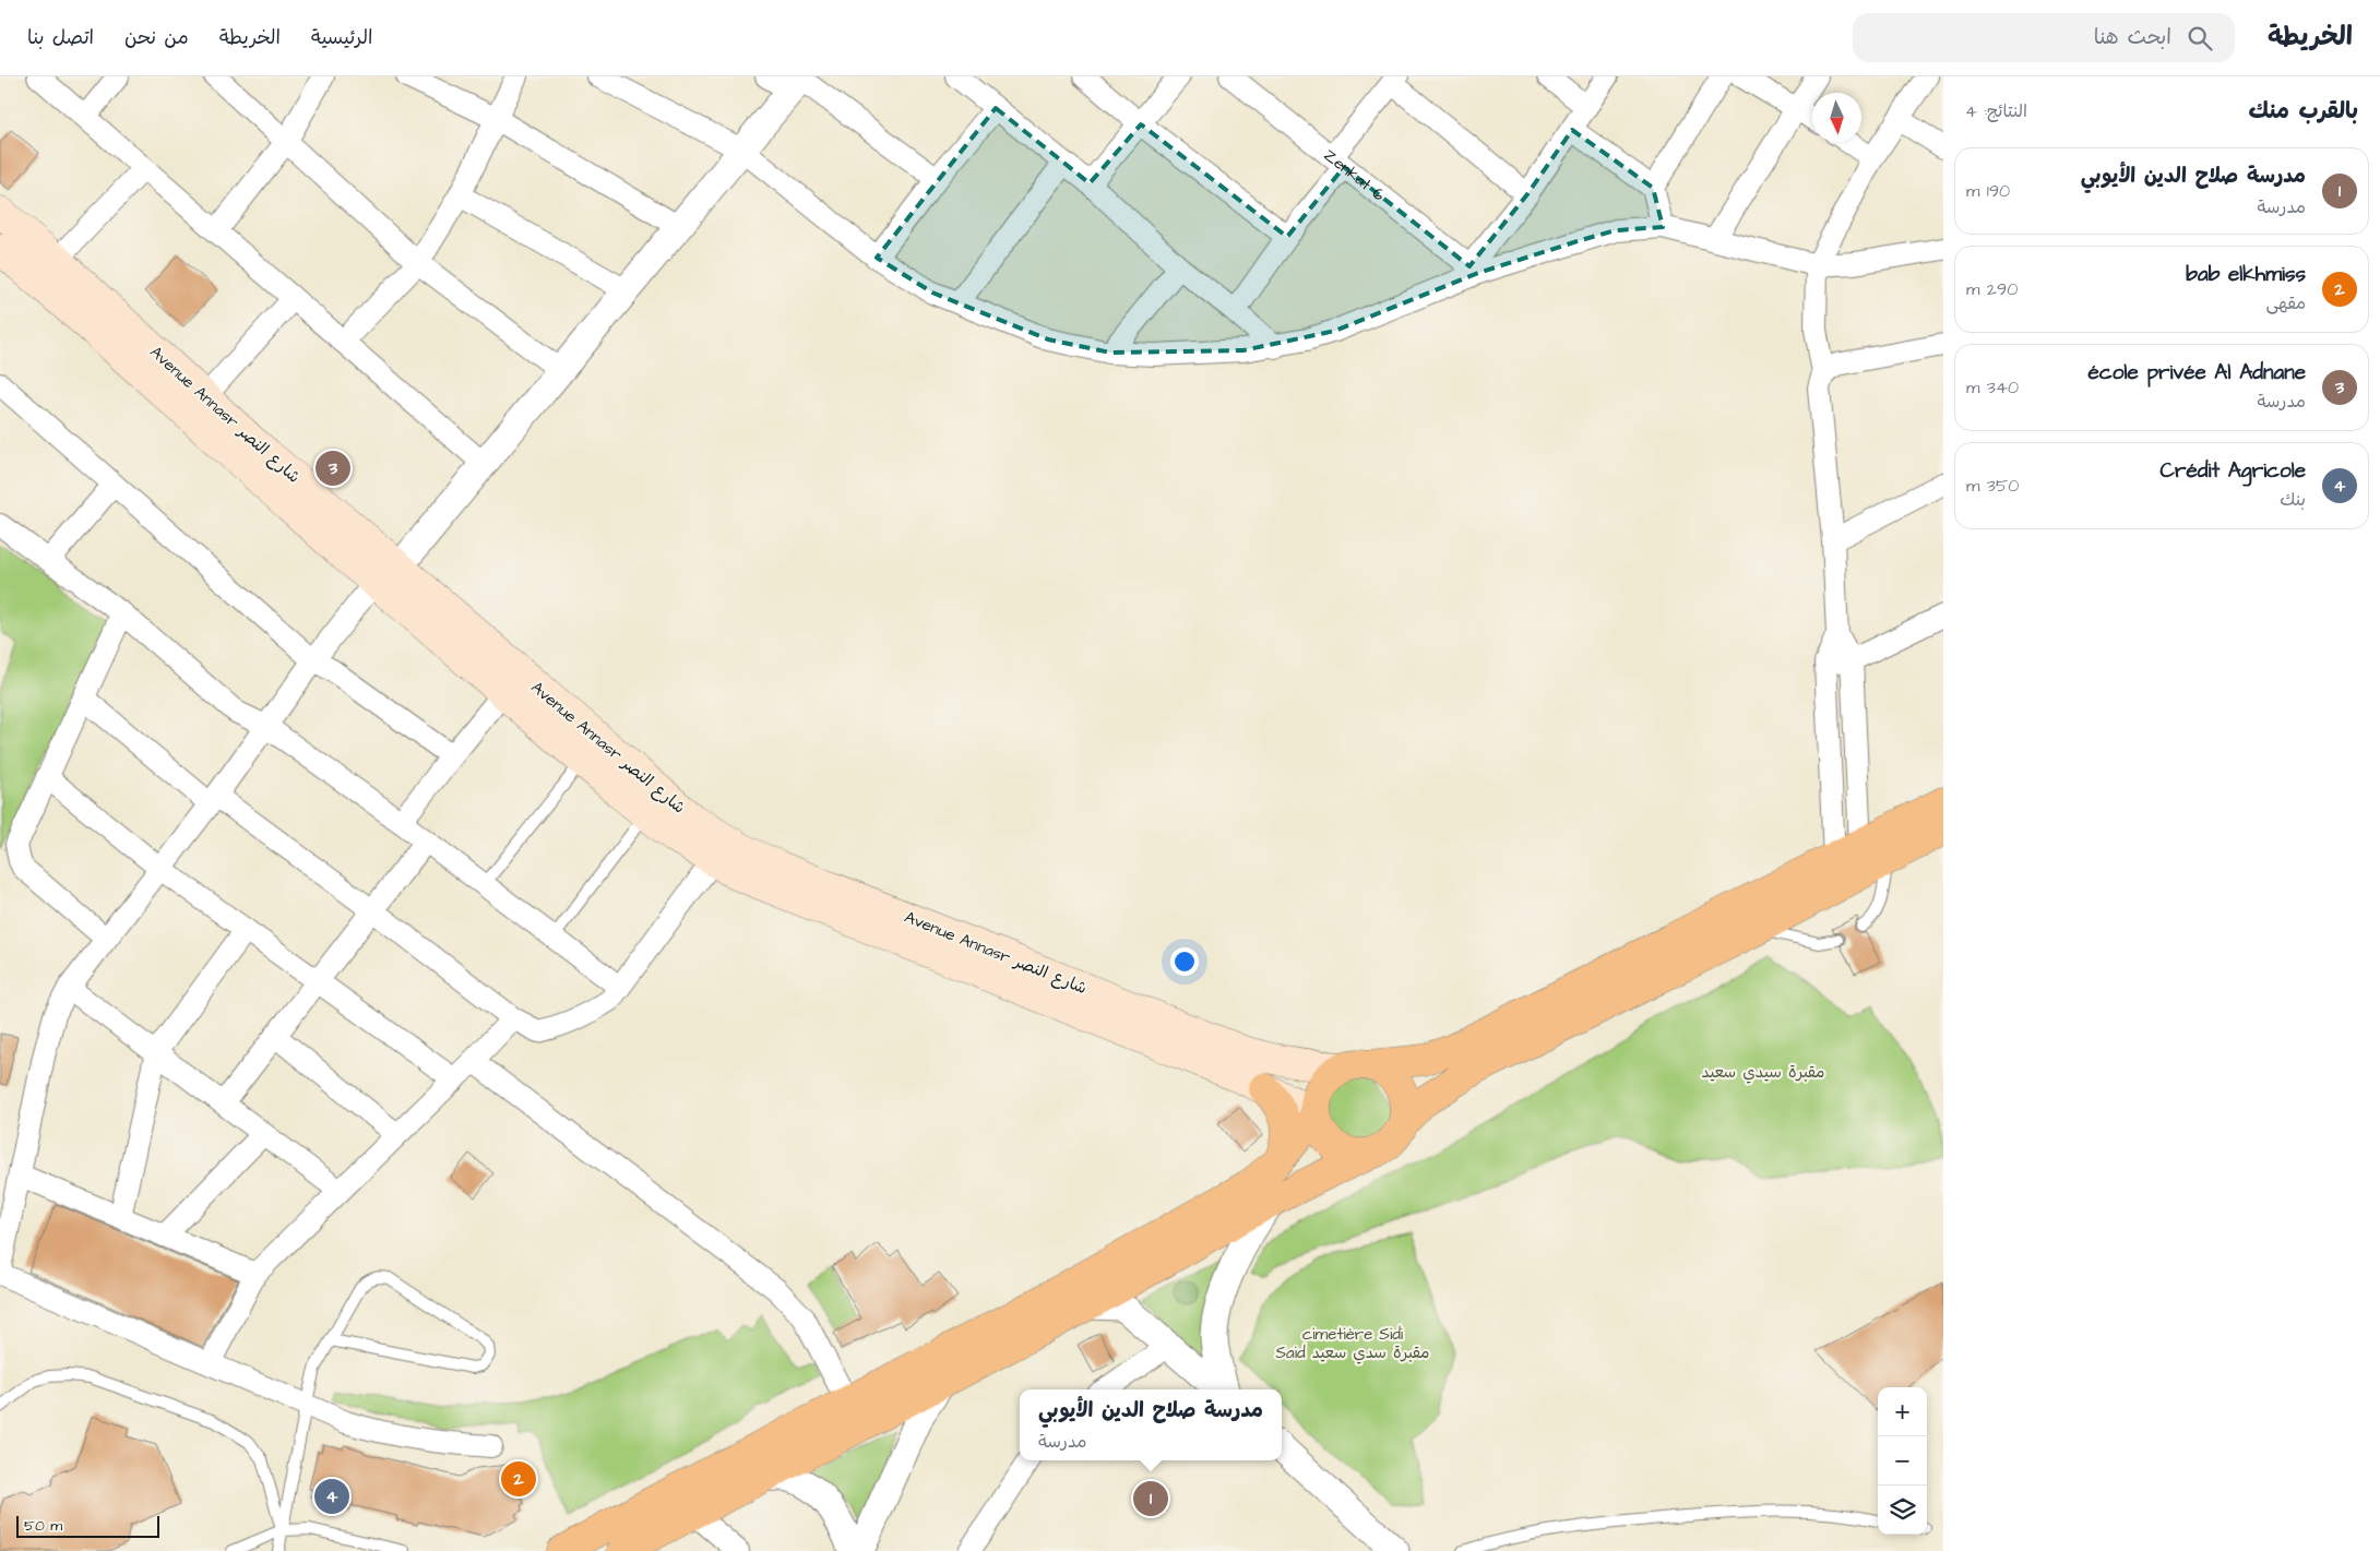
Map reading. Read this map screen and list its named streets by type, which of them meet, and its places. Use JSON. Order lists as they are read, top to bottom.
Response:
{
  "streets": {
    "main road": ["Avenue Annasr شارع النصر"],
    "street": ["Zenkat 6"]
  },
  "parks": ["مقبرة سيدي سعيد", "cimetière Sidi Said مقبرة سدي سعيد"],
  "scale_bar": "50 m",
  "north": "bottom",
  "page": {
    "header": "الخريطة",
    "search": "ابحث هنا",
    "nav": [
      "الرئيسية",
      "الخريطة",
      "من نحن",
      "اتصل بنا"
    ],
    "heading": ["بالقرب منك", "النتائج: 4"],
    "list": [
      {
        "mark": "1",
        "name": "مدرسة صلاح الدين الأيوبي",
        "note": "مدرسة",
        "value": "190 m"
      },
      {
        "mark": "2",
        "name": "bab elkhmiss",
        "note": "مقهى",
        "value": "290 m"
      },
      {
        "mark": "3",
        "name": "école privée Al Adnane",
        "note": "مدرسة",
        "value": "340 m"
      },
      {
        "mark": "4",
        "name": "Crédit Agricole",
        "note": "بنك",
        "value": "350 m"
      }
    ],
    "pins": [
      "3",
      "2",
      "4",
      "1"
    ],
    "map_buttons": ["+", "−"],
    "popup": ["مدرسة صلاح الدين الأيوبي", "مدرسة"],
    "scale": "50 m"
  }
}
